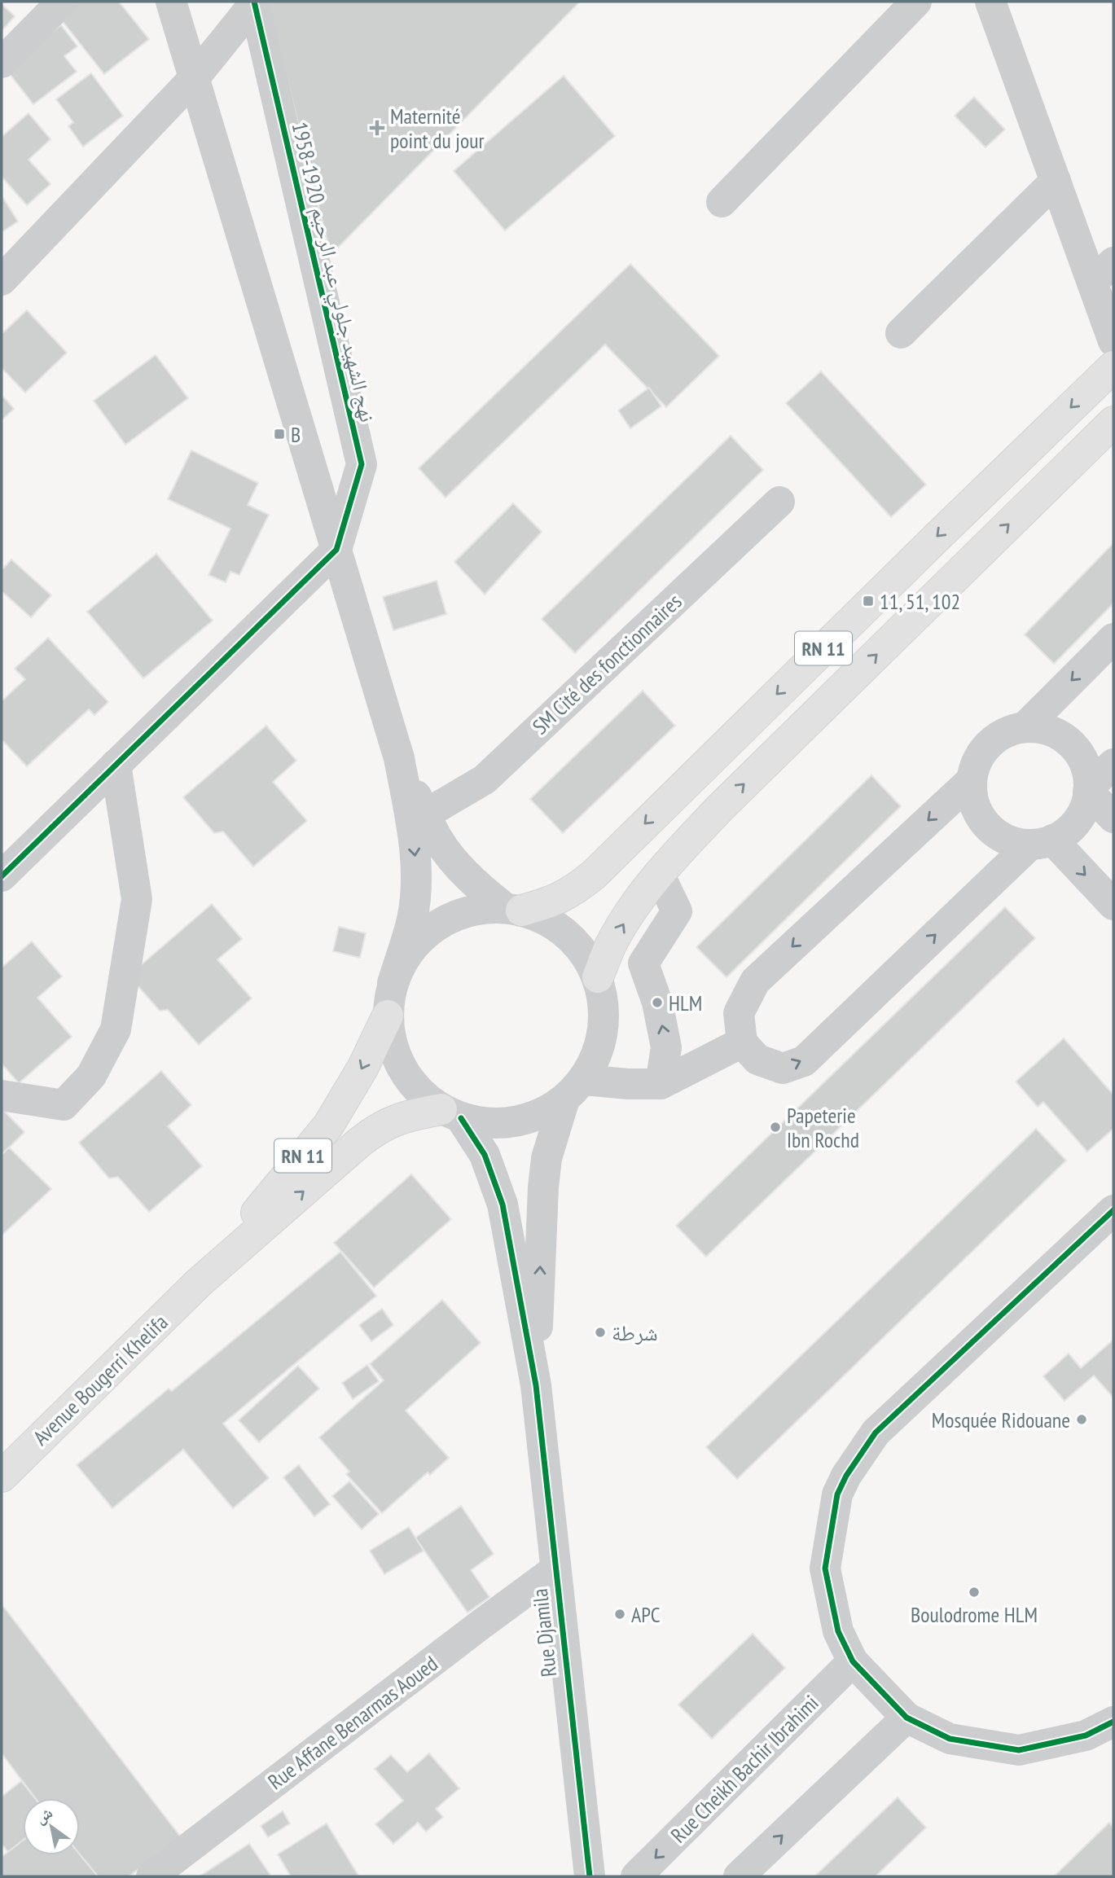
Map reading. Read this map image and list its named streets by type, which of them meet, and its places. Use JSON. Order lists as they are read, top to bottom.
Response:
{
  "streets": {
    "main road": ["RN 11", "Avenue Bougerri Khelifa"],
    "street": [
      "نهج الشهيد جلولي عبد الرحيم 1920-1958",
      "SM Cité des fonctionnaires",
      "Rue Djamila",
      "Rue Affane Benarmas Aoued",
      "Rue Cheikh Bachir Ibrahimi"
    ]
  },
  "crossings": [
    ["Rue Djamila", "Rue Affane Benarmas Aoued"]
  ],
  "places": {
    "health": ["Maternité point du jour"],
    "transit": ["B", "11, 51, 102"],
    "other": [
      "HLM",
      "Papeterie Ibn Rochd",
      "شرطة",
      "Mosquée Ridouane",
      "Boulodrome HLM",
      "APC"
    ]
  },
  "north": "top left"
}
